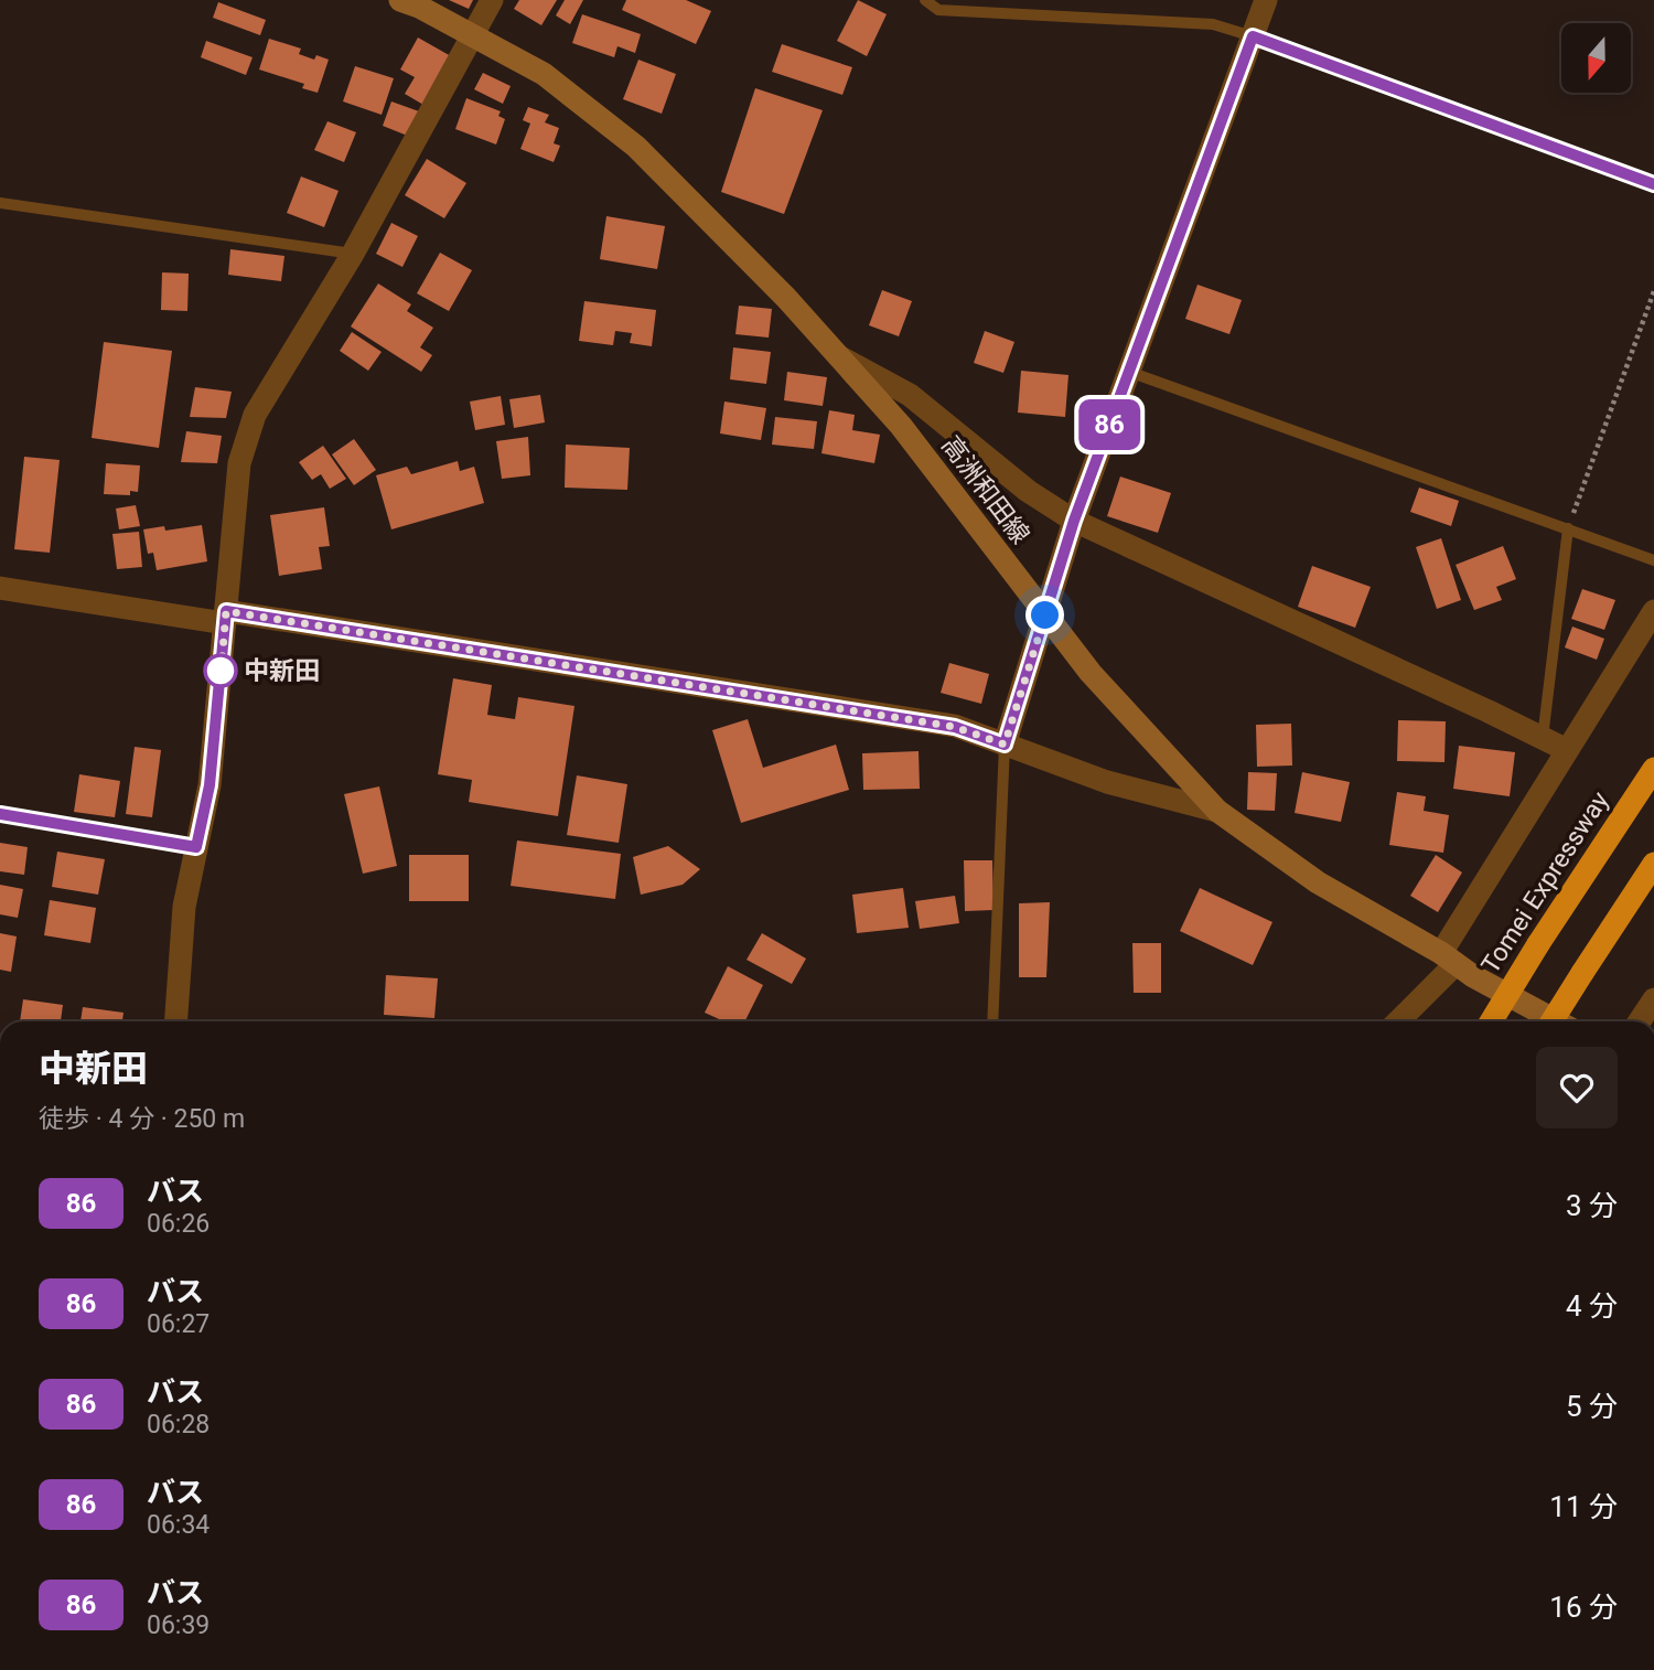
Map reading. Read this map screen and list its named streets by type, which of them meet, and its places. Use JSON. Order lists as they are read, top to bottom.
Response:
{
  "streets": {
    "highway": ["Tomei Expressway"],
    "main road": ["高洲和田線"]
  },
  "places": ["中新田"],
  "lines": ["bus line 86"],
  "north": "bottom",
  "page": {
    "on_map": "86",
    "heading": ["中新田", "徒歩 · 4 分 · 250 m"],
    "list": [
      {
        "mark": "86",
        "name": "バス",
        "note": "06:26",
        "value": "3 分"
      },
      {
        "mark": "86",
        "name": "バス",
        "note": "06:27",
        "value": "4 分"
      },
      {
        "mark": "86",
        "name": "バス",
        "note": "06:28",
        "value": "5 分"
      },
      {
        "mark": "86",
        "name": "バス",
        "note": "06:34",
        "value": "11 分"
      },
      {
        "mark": "86",
        "name": "バス",
        "note": "06:39",
        "value": "16 分"
      }
    ]
  }
}
